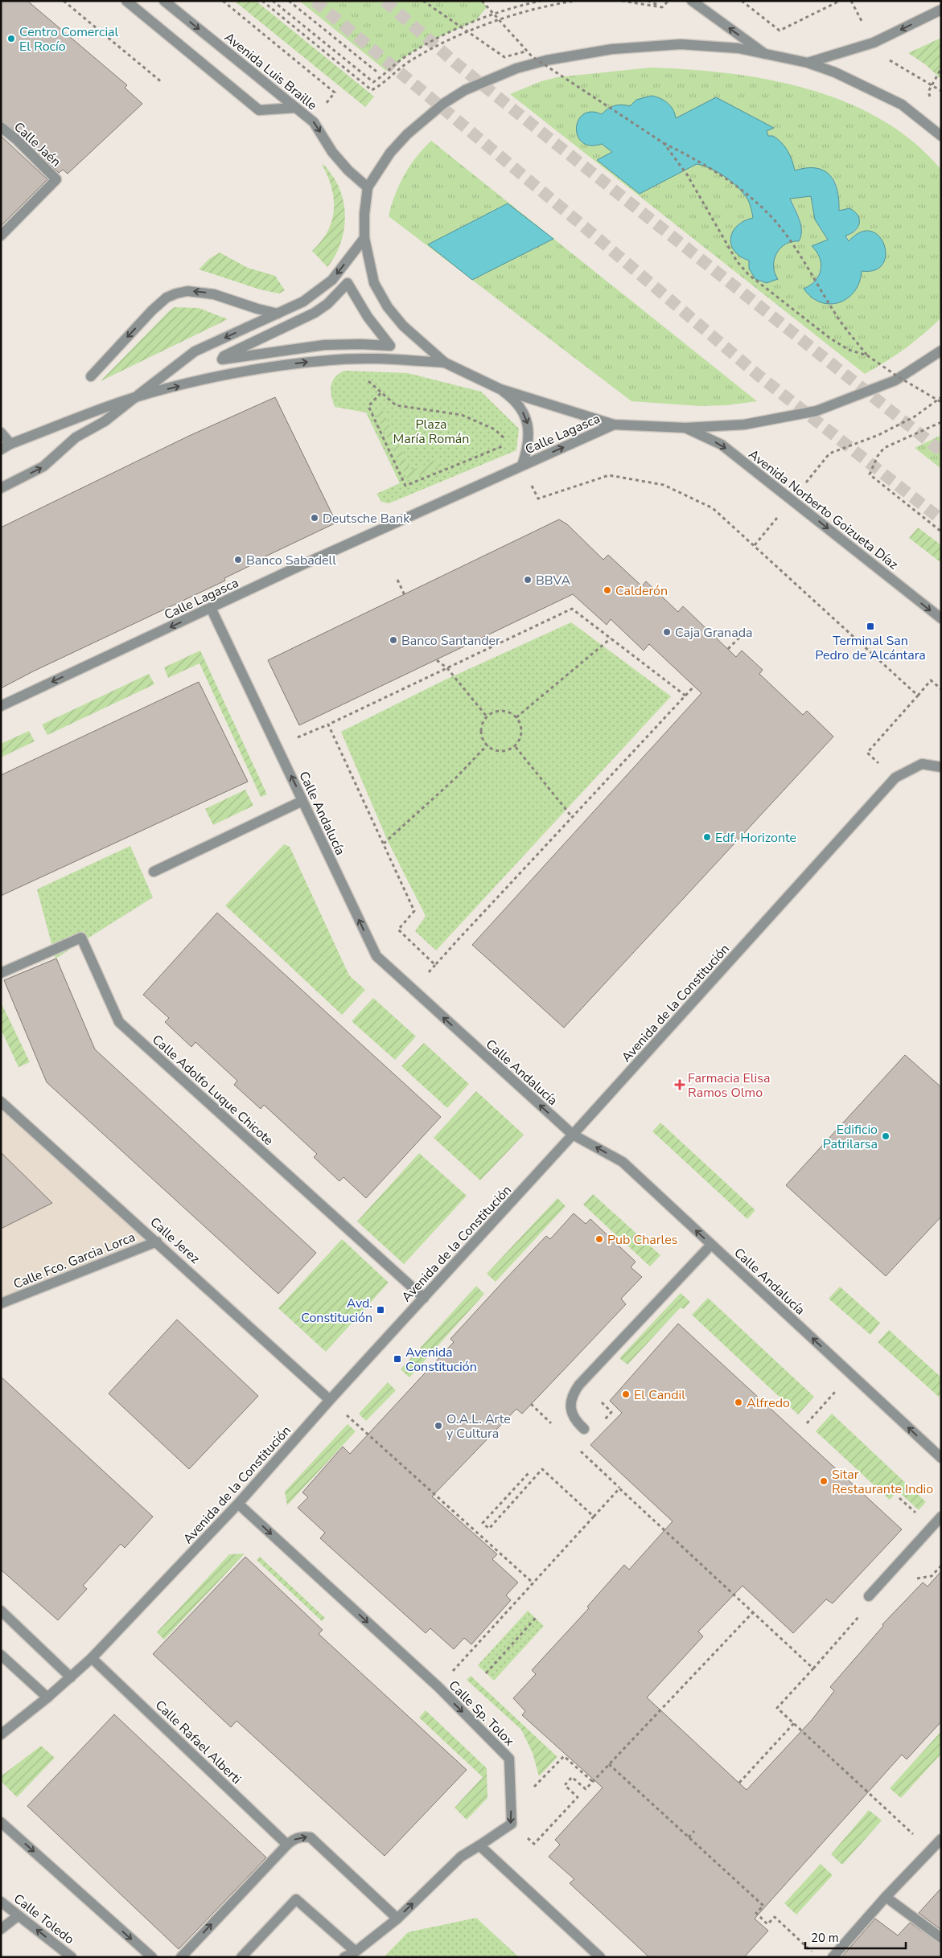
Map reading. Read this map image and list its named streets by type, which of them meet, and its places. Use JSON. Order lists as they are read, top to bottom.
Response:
{
  "streets": {
    "street": [
      "Avenida Luis Braille",
      "Calle Jaén",
      "Calle Lagasca",
      "Avenida Norberto Goizueta Díaz",
      "Calle Andalucía",
      "Avenida de la Constitución",
      "Calle Adolfo Luque Chicote",
      "Calle Jerez",
      "Calle Fco. Garcia Lorca",
      "Calle Sp. Tolox",
      "Calle Rafael Alberti",
      "Calle Toledo"
    ]
  },
  "crossings": [
    ["Calle Lagasca", "Calle Andalucía"],
    ["Calle Andalucía", "Avenida de la Constitución"],
    ["Avenida de la Constitución", "Calle Adolfo Luque Chicote"],
    ["Avenida de la Constitución", "Calle Jerez"],
    ["Avenida de la Constitución", "Calle Sp. Tolox"],
    ["Avenida de la Constitución", "Calle Rafael Alberti"],
    ["Calle Jerez", "Calle Fco. Garcia Lorca"]
  ],
  "one_way": ["Avenida Norberto Goizueta Díaz", "Calle Andalucía", "Calle Sp. Tolox"],
  "parks": ["Plaza María Román"],
  "places": {
    "other": [
      "Centro Comercial El Rocío",
      "Deutsche Bank",
      "Banco Sabadell",
      "BBVA",
      "Calderón",
      "Caja Granada",
      "Banco Santander",
      "Edf. Horizonte",
      "Edificio Patrilarsa",
      "Pub Charles",
      "El Candil",
      "Alfredo",
      "O.A.L. Arte y Cultura",
      "Sitar Restaurante Indio"
    ],
    "transit": ["Terminal San Pedro de Alcántara", "Avd. Constitución", "Avenida Constitución"],
    "health": ["Farmacia Elisa Ramos Olmo"]
  },
  "scale_bar": "20 m"
}
